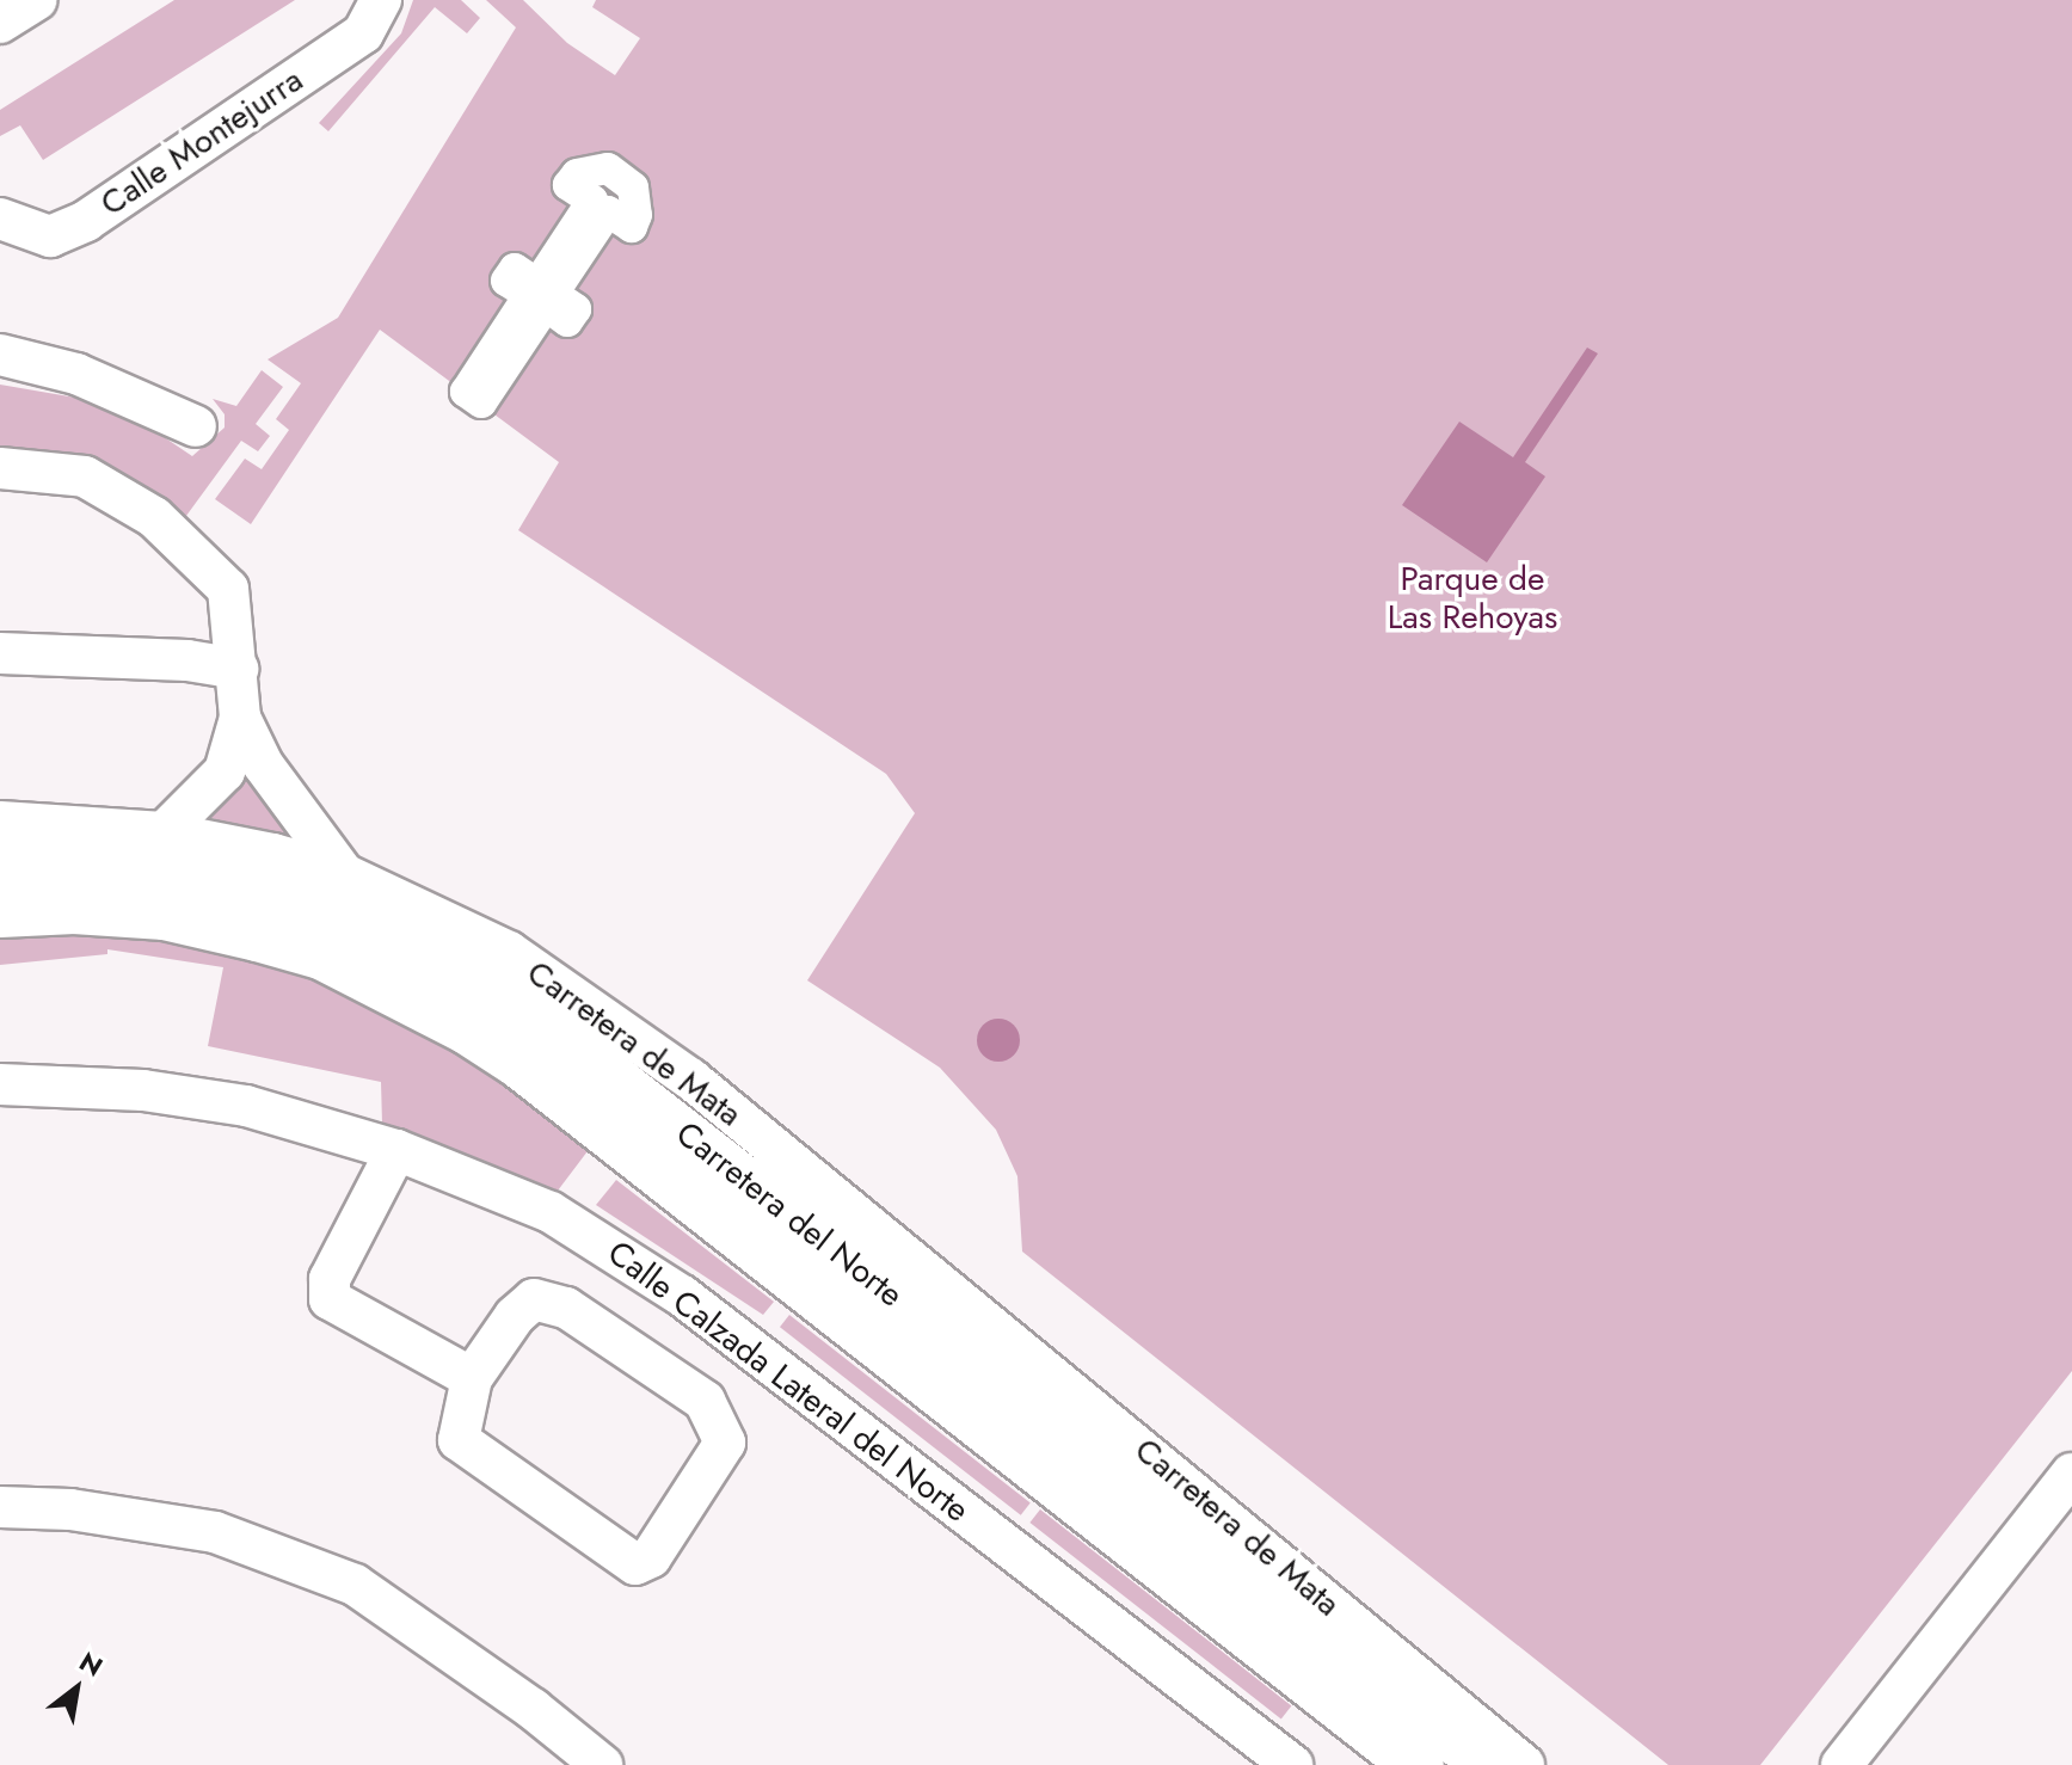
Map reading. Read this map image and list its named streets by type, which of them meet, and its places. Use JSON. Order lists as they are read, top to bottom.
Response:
{
  "streets": {
    "street": [
      "Calle Montejurra",
      "Carretera de Mata",
      "Carretera del Norte",
      "Calle Calzada Lateral del Norte"
    ]
  },
  "parks": ["Parque de Las Rehoyas"],
  "north": "top right"
}
